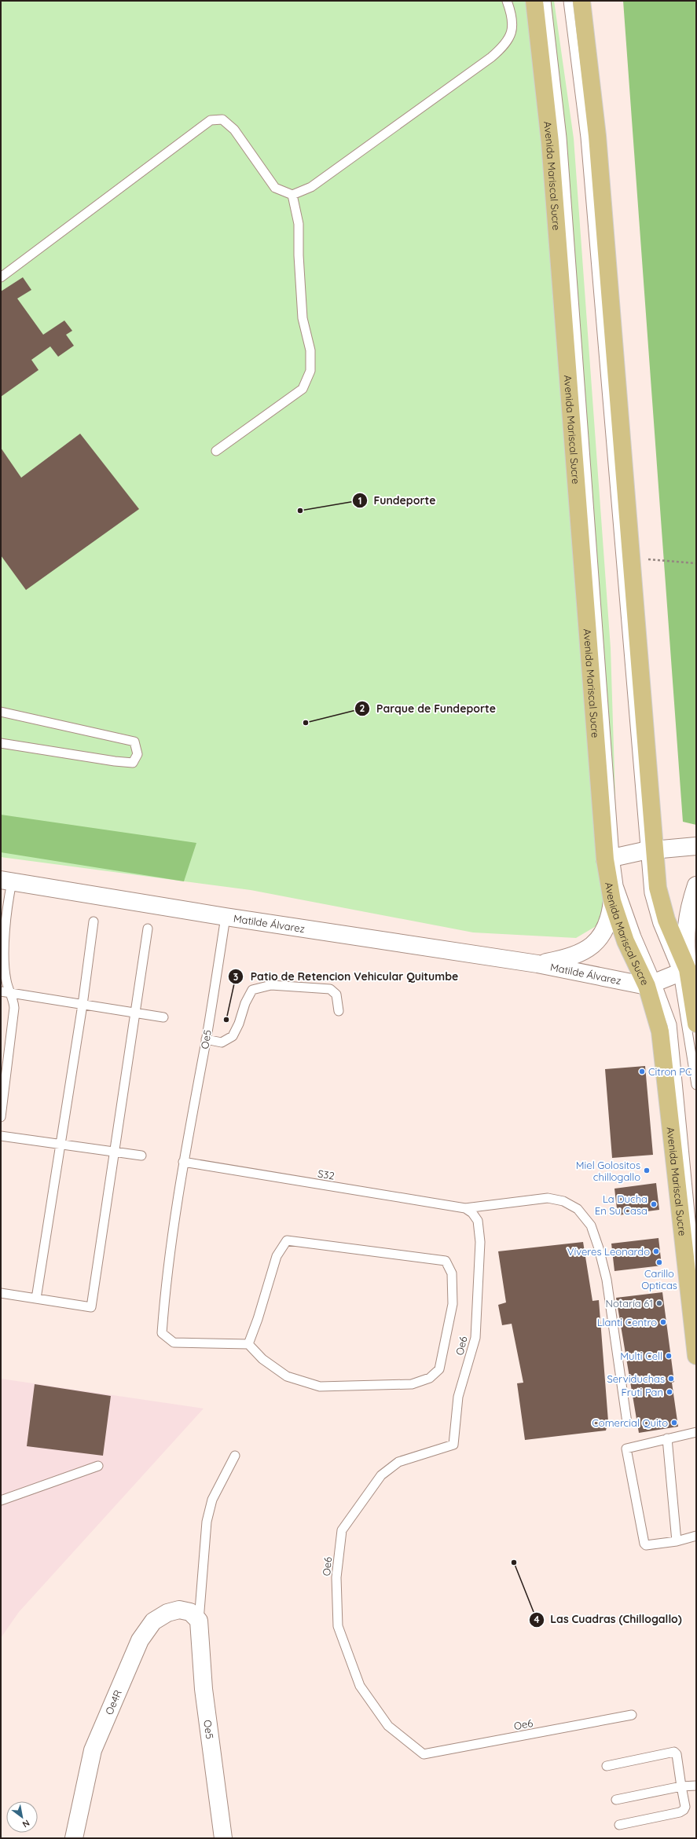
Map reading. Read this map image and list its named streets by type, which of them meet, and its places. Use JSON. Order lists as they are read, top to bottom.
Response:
{
  "streets": {
    "main road": ["Avenida Mariscal Sucre"],
    "street": ["Matilde Álvarez", "Oe5", "Oe4R"],
    "lane": ["S32", "Oe6"]
  },
  "crossings": [
    ["Avenida Mariscal Sucre", "Matilde Álvarez"],
    ["Matilde Álvarez", "Oe5"],
    ["Oe5", "S32"],
    ["Oe5", "Oe4R"],
    ["S32", "Oe6"]
  ],
  "places": [
    "Fundeporte",
    "Parque de Fundeporte",
    "Patio de Retencion Vehicular Quitumbe",
    "Citron PC",
    "Miel Golositos chillogallo",
    "La Ducha En Su Casa",
    "Víveres Leonardo",
    "Carillo Opticas",
    "Notaría 61",
    "Llanti Centro",
    "Multi Cell",
    "Serviduchas",
    "Fruti Pan",
    "Comercial Quito",
    "Las Cuadras (Chillogallo)"
  ],
  "north": "bottom right"
}
